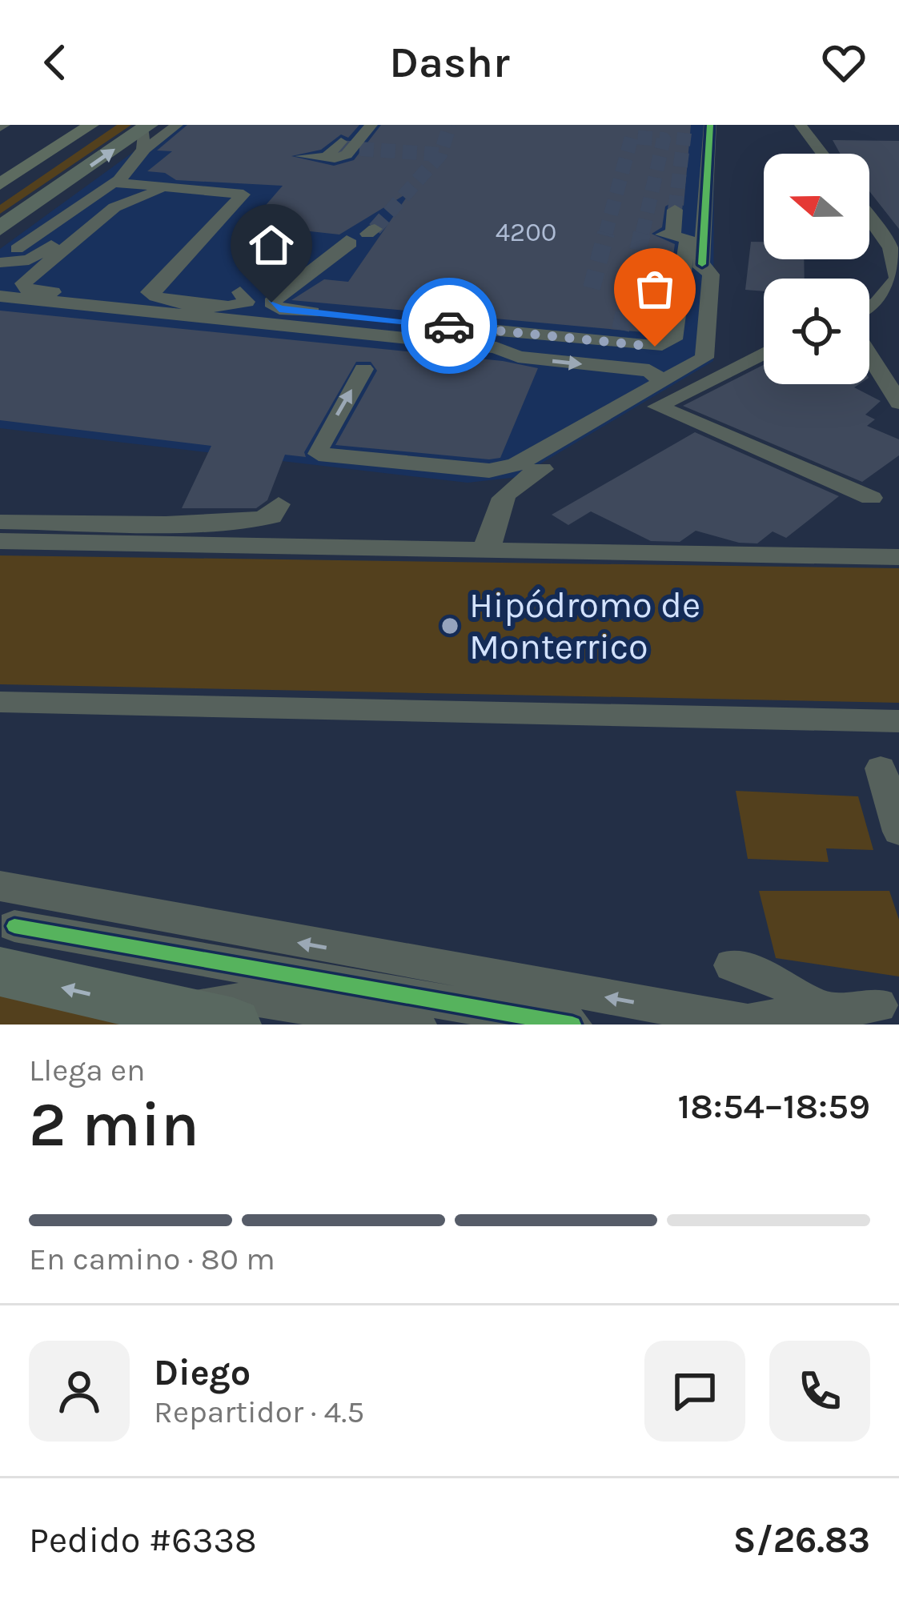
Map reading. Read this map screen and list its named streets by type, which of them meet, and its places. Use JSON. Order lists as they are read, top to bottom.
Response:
{
  "places": ["Hipódromo de Monterrico"],
  "house_numbers": ["4200"],
  "north": "left",
  "page": {
    "header": "Dashr",
    "heading": ["2 min", "Llega en", "18:54–18:59"],
    "panel": [
      "Diego",
      "Repartidor · 4.5",
      "Pedido #6338",
      "S/26.83"
    ],
    "bar": "En camino · 80 m"
  }
}
